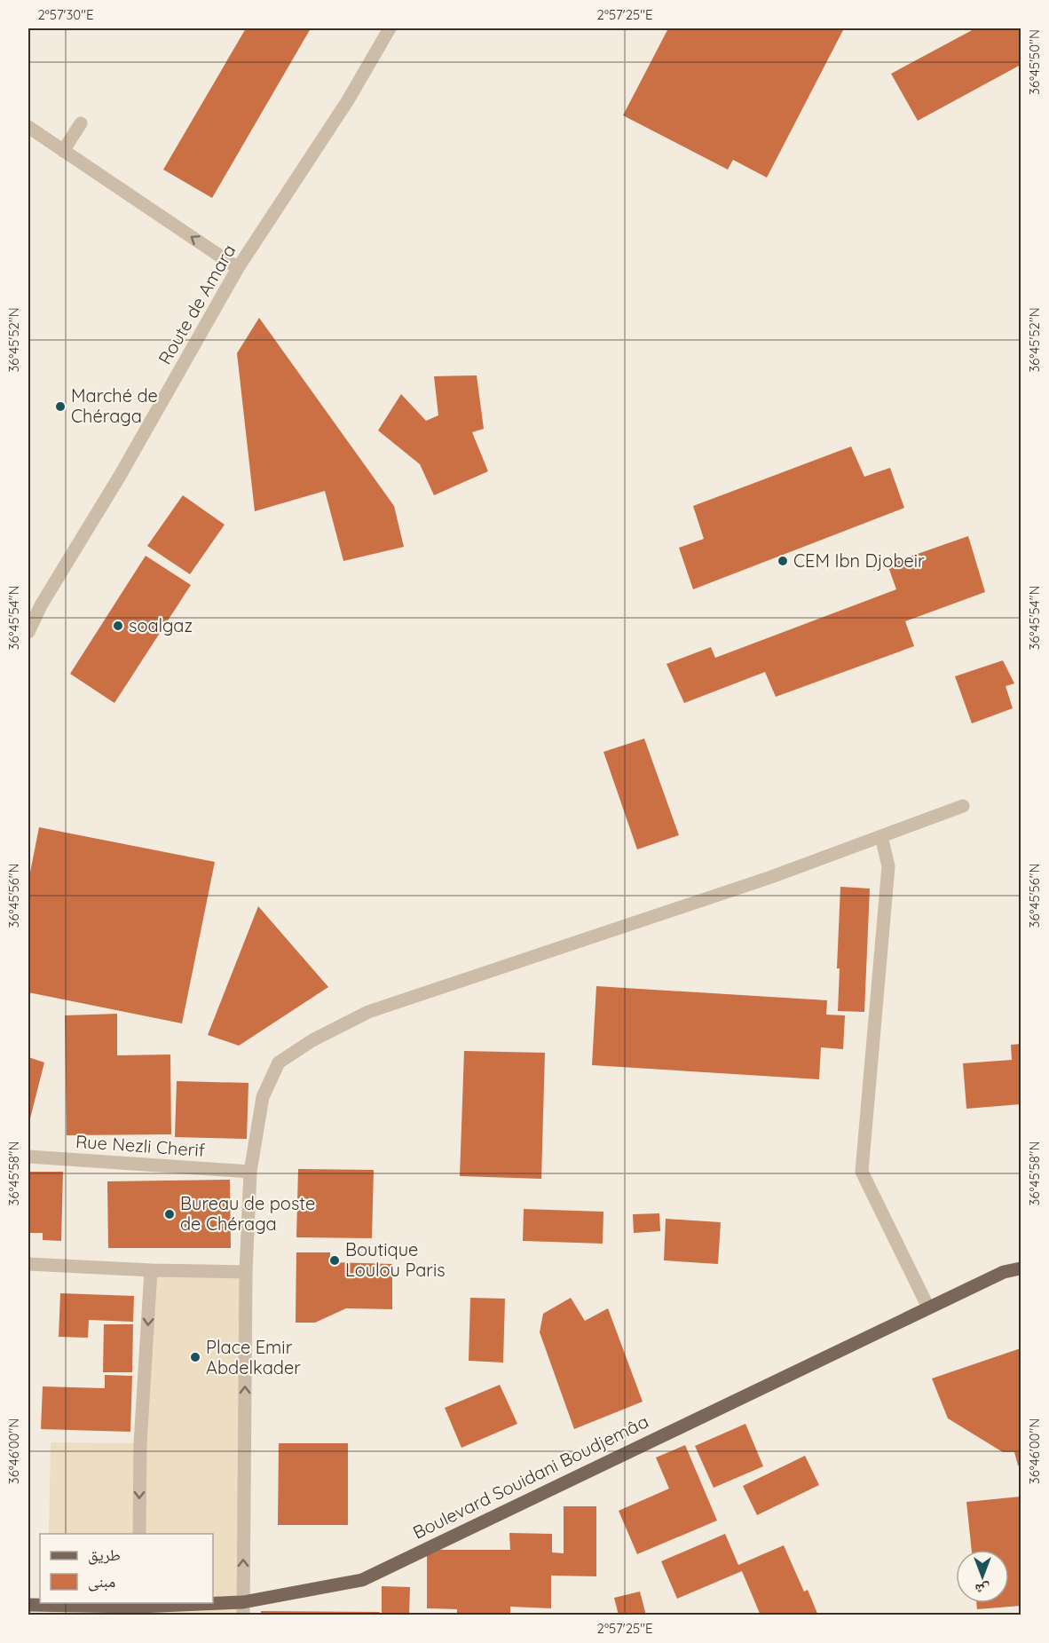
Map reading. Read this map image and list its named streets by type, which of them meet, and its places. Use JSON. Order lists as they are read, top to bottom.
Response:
{
  "streets": {
    "main road": ["Boulevard Souidani Boudjemâa"],
    "street": ["Route de Amara", "Rue Nezli Cherif"]
  },
  "places": [
    "Marché de Chéraga",
    "CEM Ibn Djobeir",
    "soalgaz",
    "Bureau de poste de Chéraga",
    "Boutique Loulou Paris",
    "Place Emir Abdelkader"
  ],
  "legend": ["طريق", "مبنى"],
  "north": "bottom",
  "coordinates": [
    "2°57'30\"E",
    "2°57'25\"E",
    "36°45'50\"N",
    "36°45'52\"N",
    "36°45'54\"N",
    "36°45'56\"N",
    "36°45'58\"N",
    "36°46'00\"N"
  ]
}
